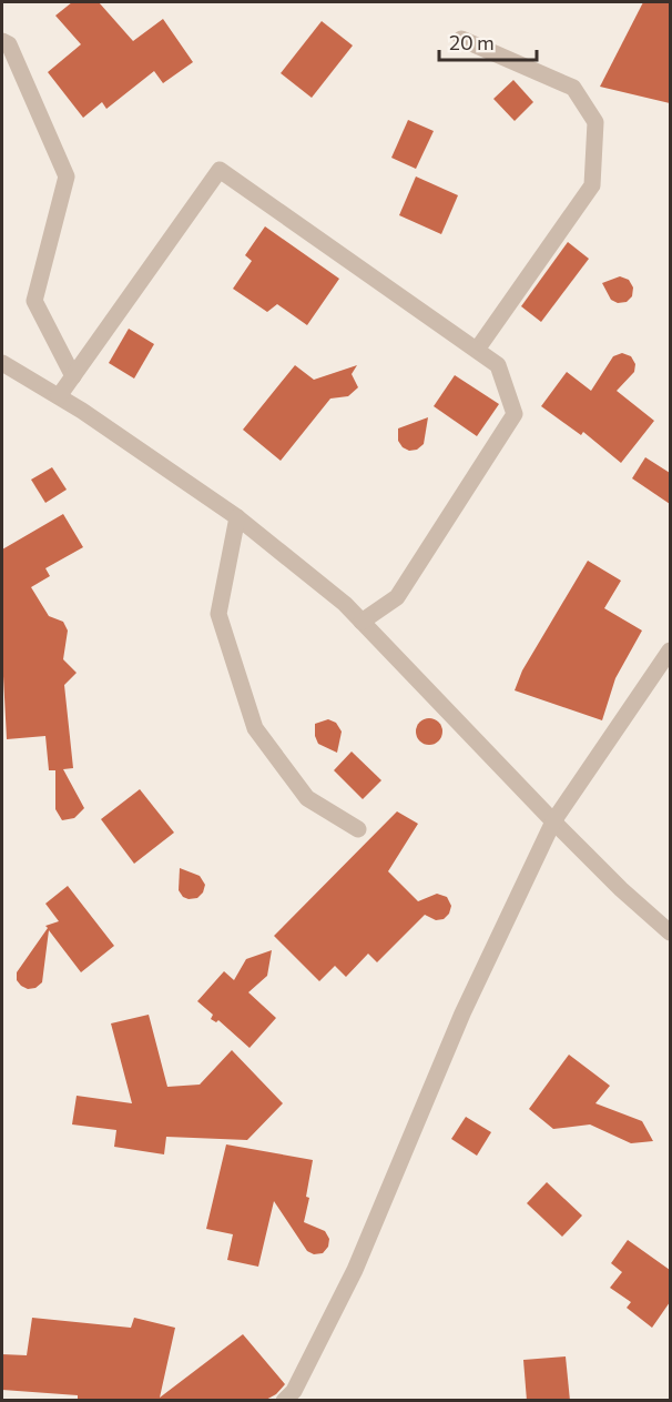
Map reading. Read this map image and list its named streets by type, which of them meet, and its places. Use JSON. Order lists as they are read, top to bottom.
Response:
{
  "scale_bar": "20 m"
}
